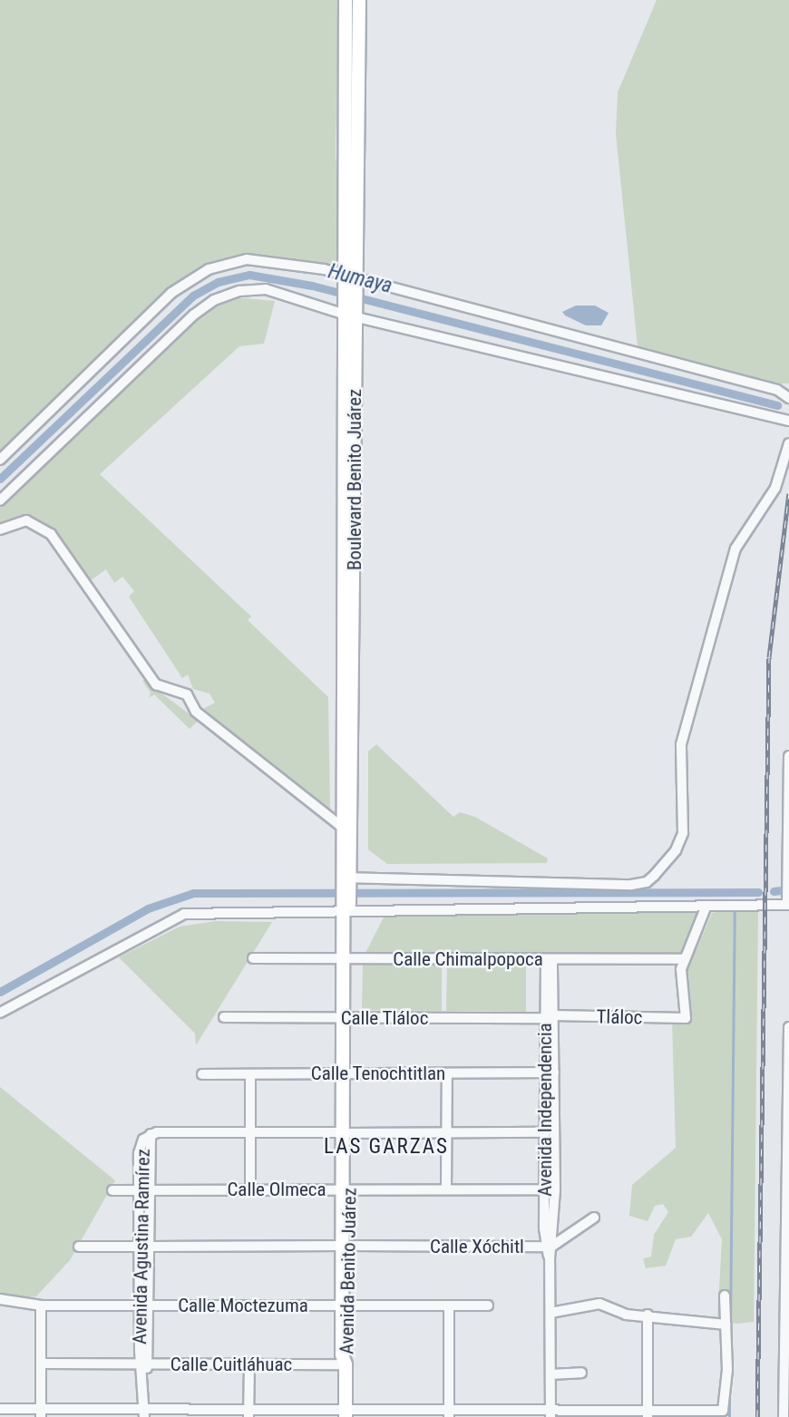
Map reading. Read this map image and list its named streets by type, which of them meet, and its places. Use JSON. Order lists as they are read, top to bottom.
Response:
{
  "streets": {
    "street": [
      "Boulevard Benito Juárez",
      "Calle Chimalpopoca",
      "Tláloc",
      "Calle Tláloc",
      "Calle Tenochtitlan",
      "Avenida Independencia",
      "Calle Olmeca",
      "Avenida Agustina Ramírez",
      "Calle Xóchitl",
      "Avenida Benito Juárez",
      "Calle Moctezuma",
      "Calle Cuitláhuac"
    ]
  },
  "crossings": [
    ["Boulevard Benito Juárez", "Calle Chimalpopoca"],
    ["Boulevard Benito Juárez", "Avenida Benito Juárez"],
    ["Calle Chimalpopoca", "Tláloc"],
    ["Calle Chimalpopoca", "Avenida Independencia"],
    ["Calle Chimalpopoca", "Avenida Benito Juárez"],
    ["Tláloc", "Calle Tláloc"],
    ["Tláloc", "Avenida Independencia"],
    ["Calle Tláloc", "Avenida Independencia"],
    ["Calle Tláloc", "Avenida Benito Juárez"],
    ["Calle Tenochtitlan", "Avenida Independencia"],
    ["Calle Tenochtitlan", "Avenida Benito Juárez"],
    ["Avenida Independencia", "Calle Olmeca"],
    ["Avenida Independencia", "Calle Xóchitl"],
    ["Calle Olmeca", "Avenida Agustina Ramírez"],
    ["Calle Olmeca", "Avenida Benito Juárez"],
    ["Avenida Agustina Ramírez", "Calle Xóchitl"],
    ["Avenida Agustina Ramírez", "Calle Moctezuma"],
    ["Avenida Agustina Ramírez", "Calle Cuitláhuac"],
    ["Calle Xóchitl", "Avenida Benito Juárez"],
    ["Avenida Benito Juárez", "Calle Moctezuma"],
    ["Avenida Benito Juárez", "Calle Cuitláhuac"]
  ],
  "districts": ["LAS GARZAS"],
  "water": ["Humaya"]
}
